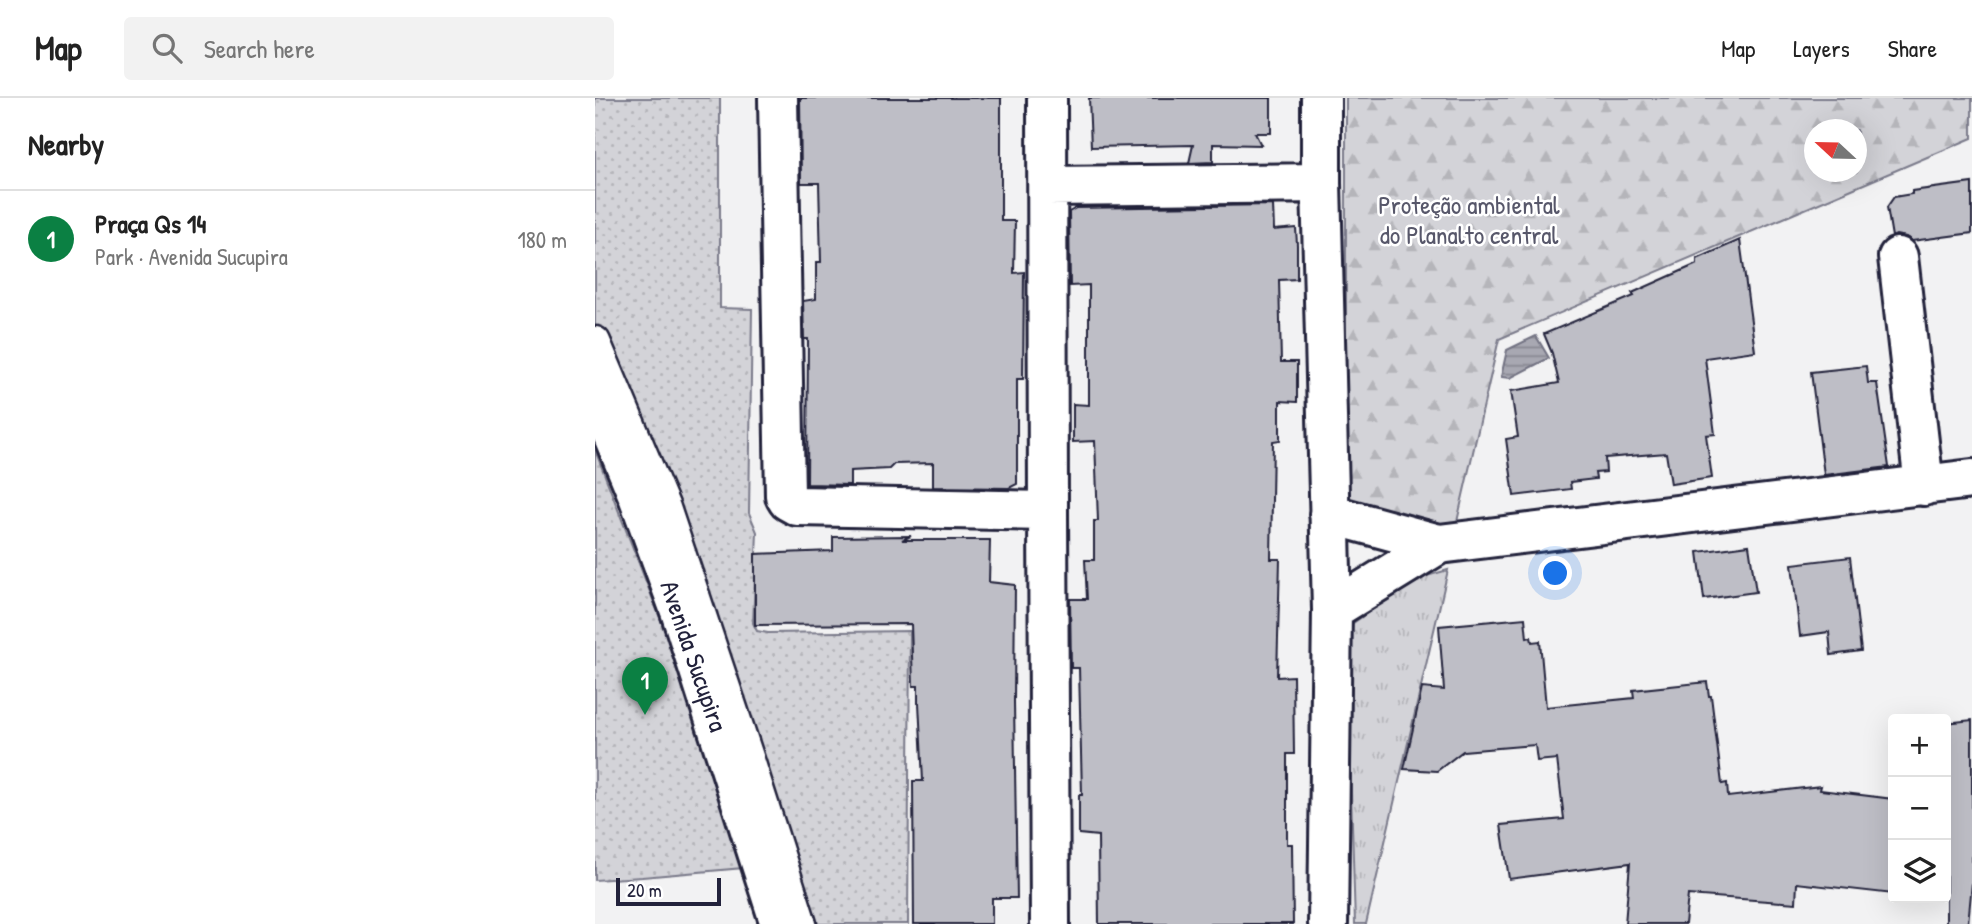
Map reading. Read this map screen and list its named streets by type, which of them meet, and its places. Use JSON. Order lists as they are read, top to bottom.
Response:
{
  "streets": {
    "street": ["Avenida Sucupira"]
  },
  "parks": ["Proteção ambiental do Planalto central"],
  "scale_bar": "20 m",
  "north": "left",
  "page": {
    "header": "Map",
    "search": "Search here",
    "nav": ["Map", "Layers", "Share"],
    "heading": "Nearby",
    "list": [
      {
        "mark": "1",
        "name": "Praça Qs 14",
        "note": "Park · Avenida Sucupira",
        "value": "180 m"
      }
    ],
    "pins": "1",
    "map_buttons": ["+", "−"],
    "scale": "20 m"
  }
}
